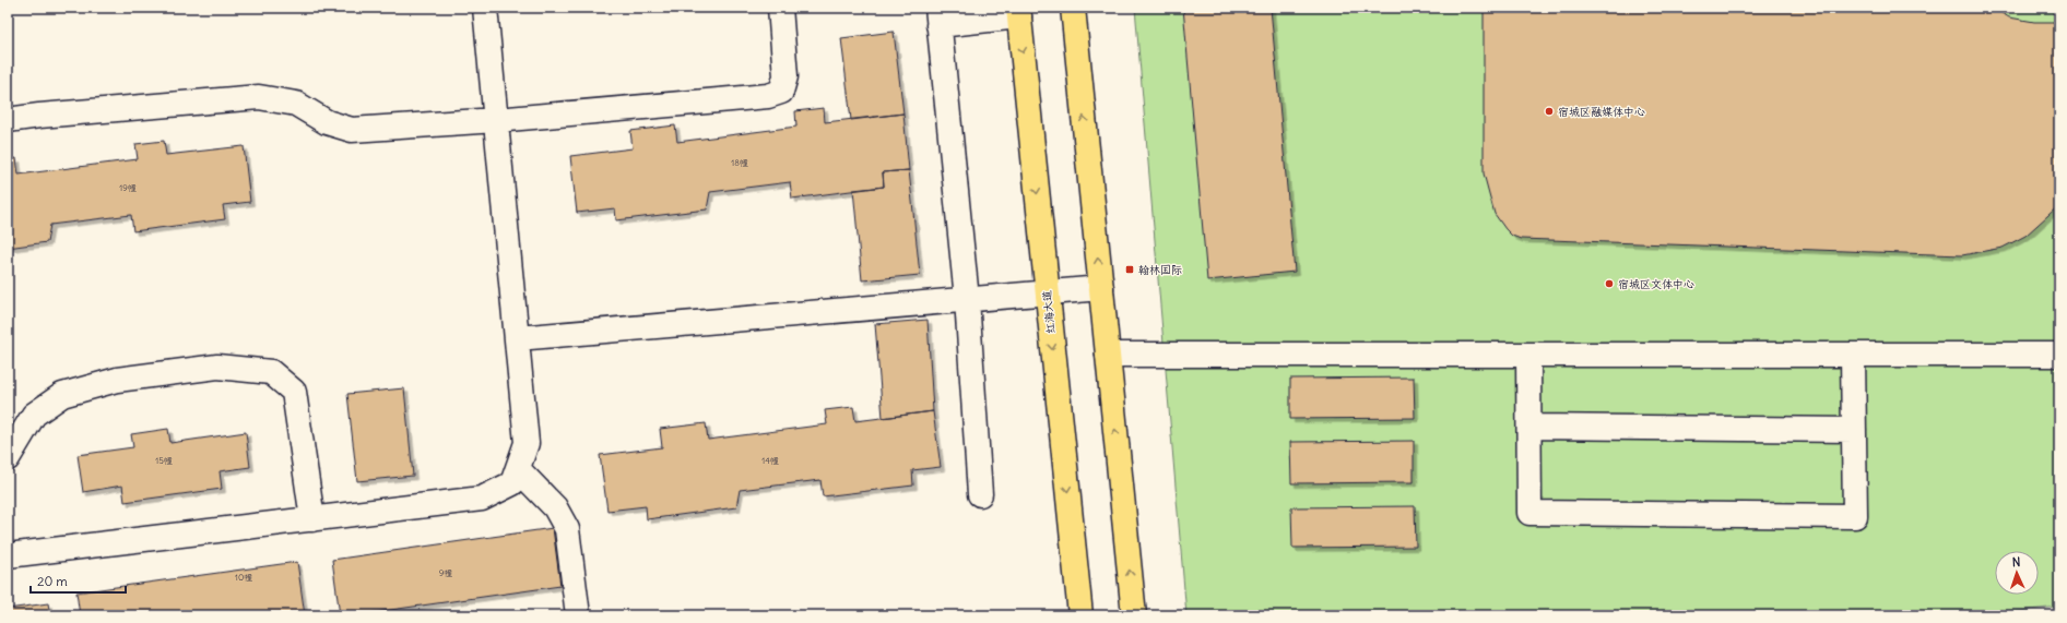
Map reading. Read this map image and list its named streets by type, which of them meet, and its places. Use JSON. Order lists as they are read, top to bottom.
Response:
{
  "streets": {
    "main road": ["红海大道"]
  },
  "places": {
    "other": ["宿城区融媒体中心", "宿城区文体中心"],
    "transit": ["翰林国际"]
  },
  "house_numbers": [
    "18幢",
    "19幢",
    "15幢",
    "14幢",
    "9幢",
    "10幢"
  ],
  "scale_bar": "20 m",
  "north": "top"
}
